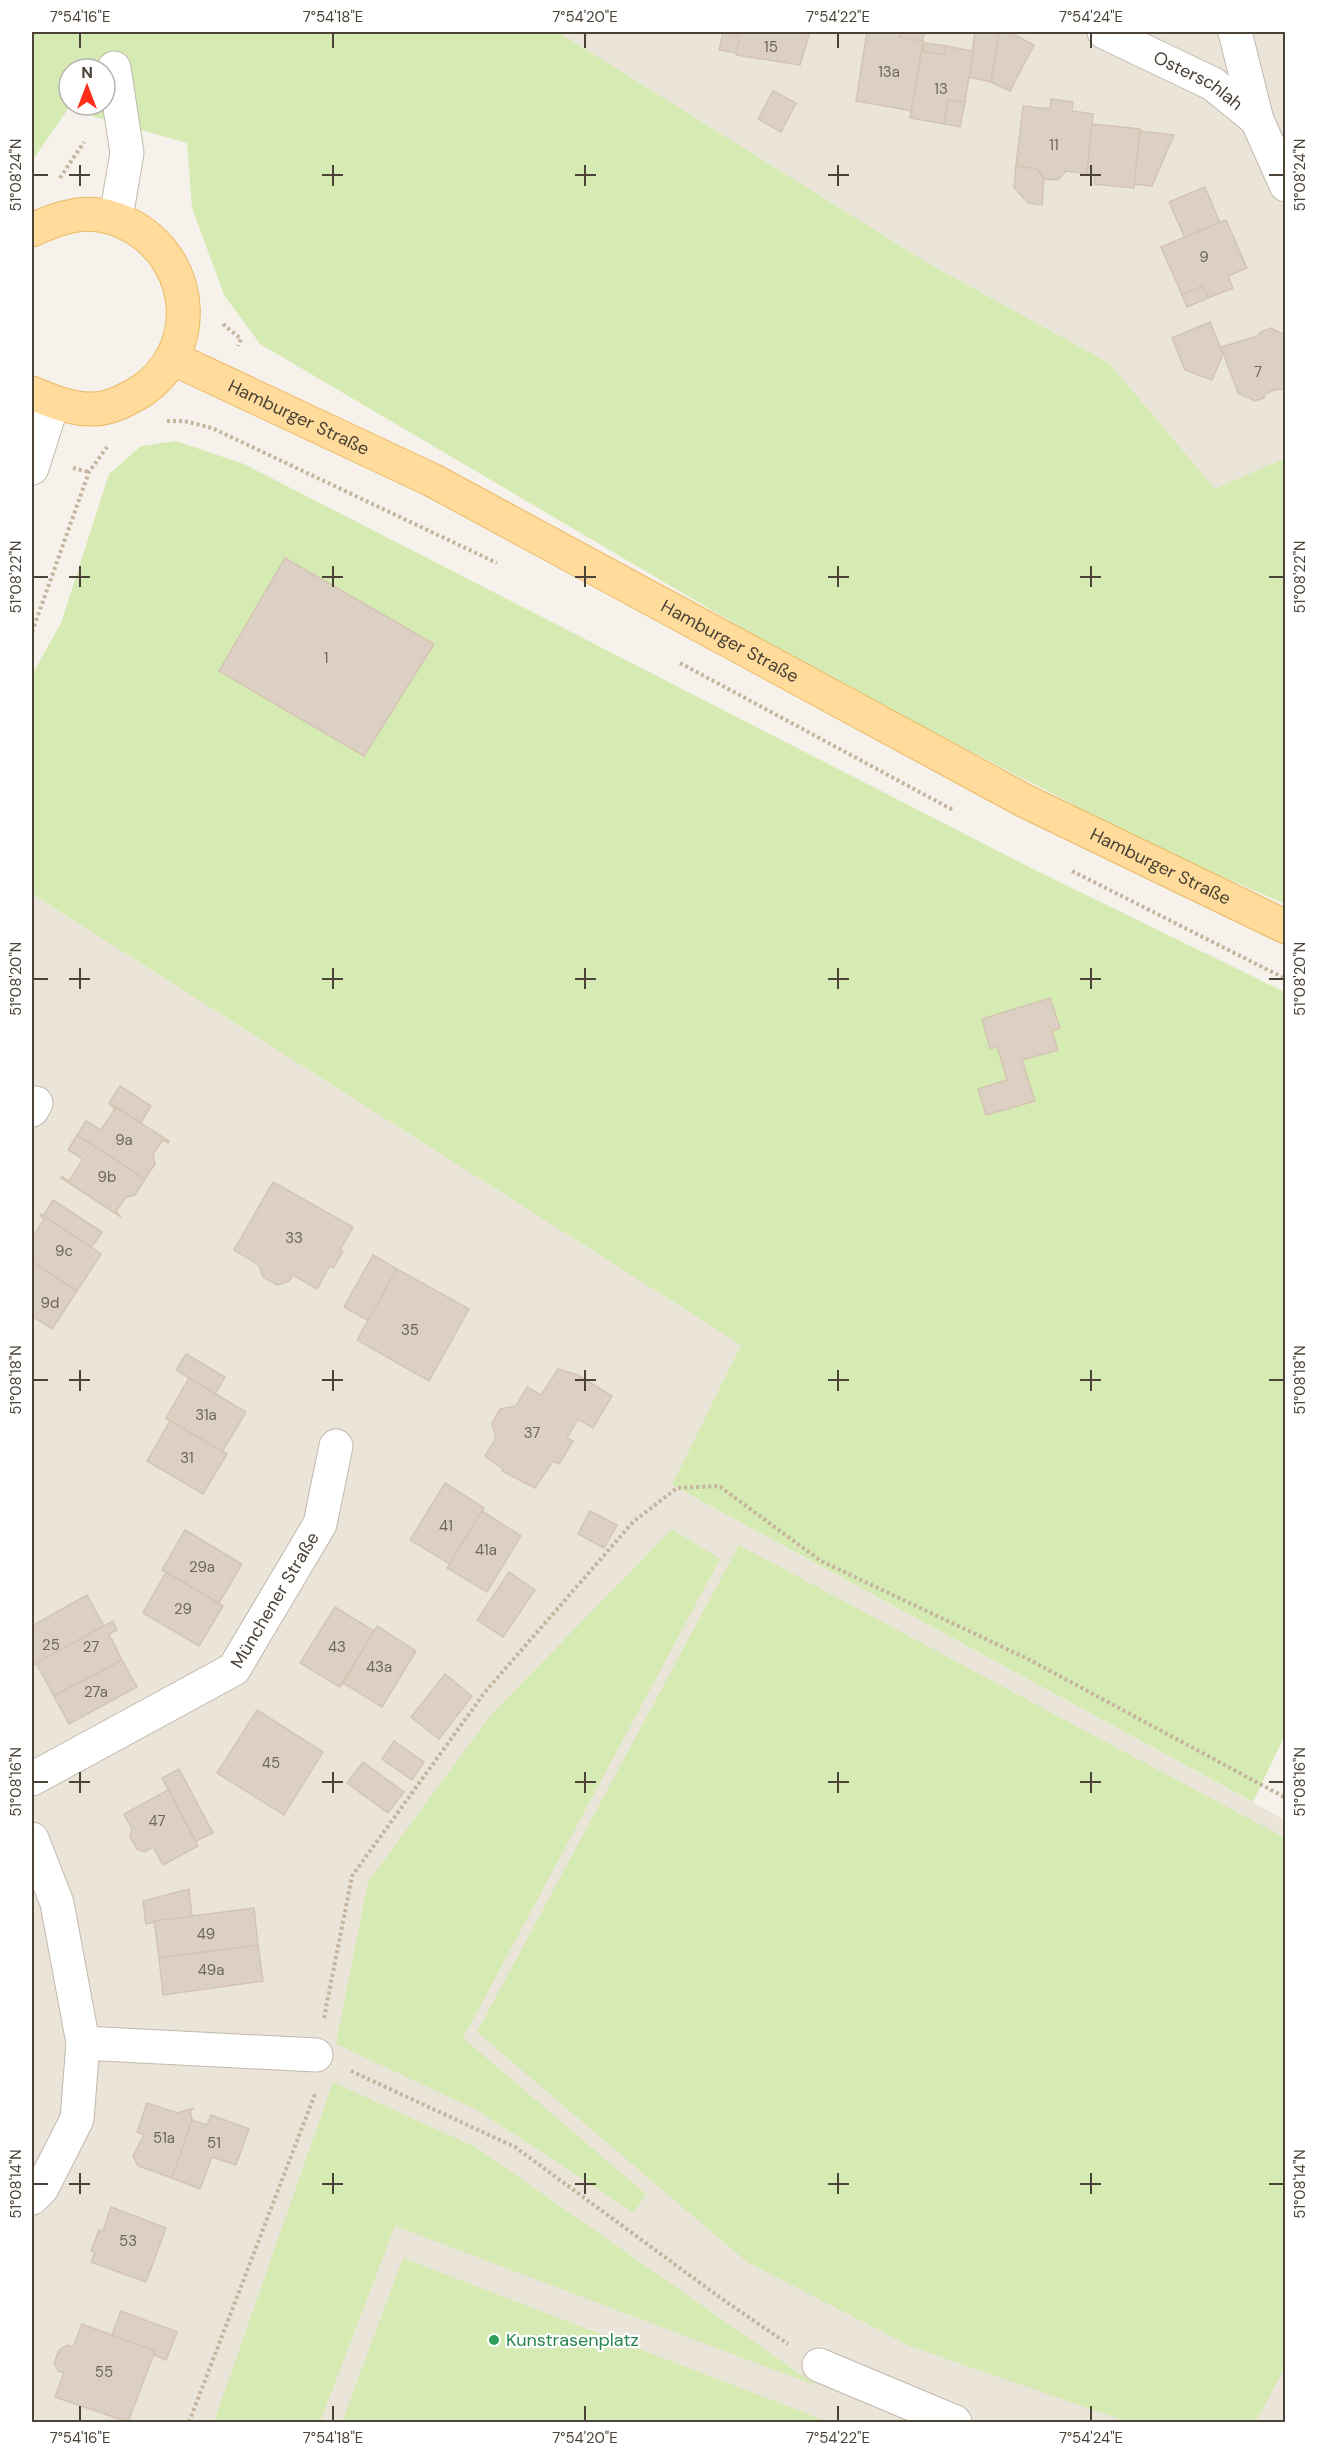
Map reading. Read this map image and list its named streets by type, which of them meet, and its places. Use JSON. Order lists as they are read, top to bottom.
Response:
{
  "streets": {
    "main road": ["Hamburger Straße"],
    "street": ["Osterschlah", "Münchener Straße"]
  },
  "places": ["Kunstrasenplatz"],
  "house_numbers": [
    "15",
    "13a",
    "13",
    "11",
    "9",
    "7",
    "1",
    "9a",
    "9b",
    "33",
    "9c",
    "9d",
    "35",
    "31a",
    "37",
    "31",
    "41",
    "41a",
    "29a",
    "29",
    "25",
    "27",
    "43",
    "43a",
    "27a",
    "45",
    "47",
    "49",
    "49a",
    "51a",
    "51",
    "53",
    "55"
  ],
  "north": "top",
  "coordinates": [
    "7°54'16\"E",
    "7°54'18\"E",
    "7°54'20\"E",
    "7°54'22\"E",
    "7°54'24\"E",
    "51°08'24\"N",
    "51°08'22\"N",
    "51°08'20\"N",
    "51°08'18\"N",
    "51°08'16\"N",
    "51°08'14\"N"
  ]
}
